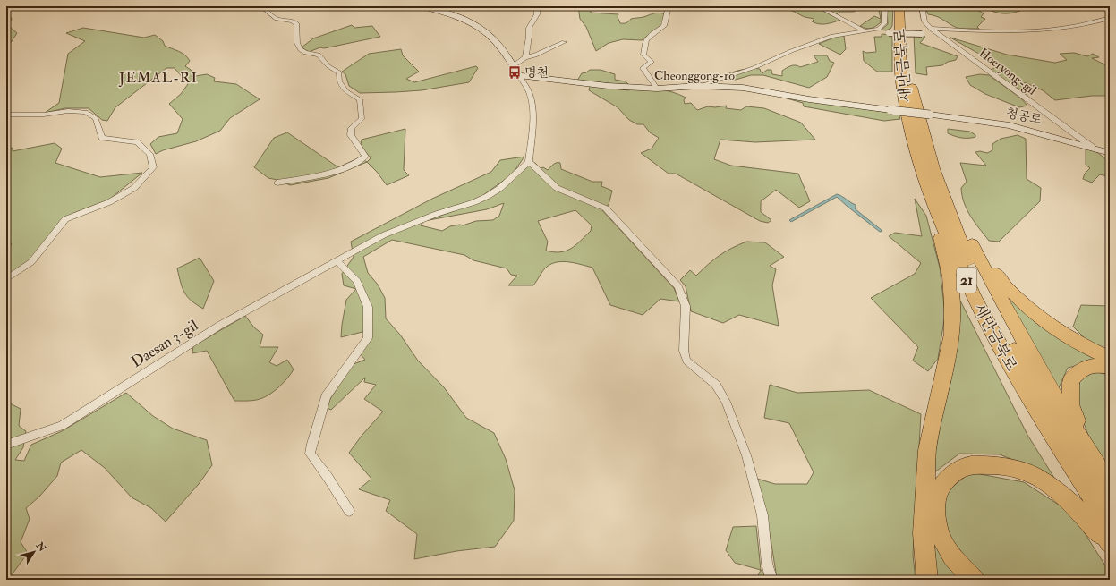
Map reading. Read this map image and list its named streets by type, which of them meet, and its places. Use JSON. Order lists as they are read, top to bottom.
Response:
{
  "streets": {
    "highway": ["새만금북로", "21"],
    "street": [
      "Hoeryong-gil",
      "Cheonggong-ro",
      "청공로",
      "Daesan 3-gil"
    ]
  },
  "crossings": [
    ["Hoeryong-gil", "청공로"],
    ["Cheonggong-ro", "청공로"]
  ],
  "districts": ["JEMAL-RI"],
  "places": {
    "bus stop": ["명천"]
  },
  "north": "top right"
}
